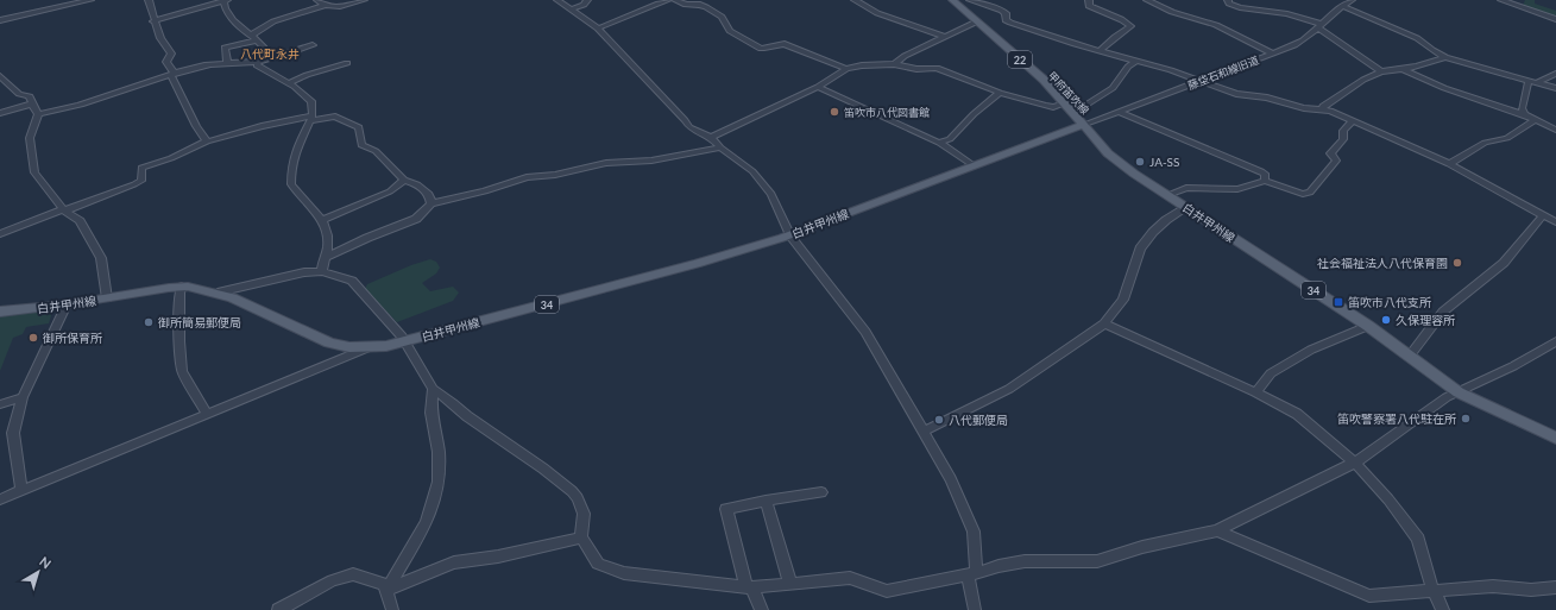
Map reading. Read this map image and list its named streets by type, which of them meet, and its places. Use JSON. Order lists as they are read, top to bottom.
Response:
{
  "streets": {
    "main road": [
      "22",
      "甲府笛吹線",
      "白井甲州線",
      "34"
    ],
    "street": ["藤垈石和線旧道"]
  },
  "crossings": [
    ["藤垈石和線旧道", "甲府笛吹線"],
    ["藤垈石和線旧道", "白井甲州線"],
    ["甲府笛吹線", "白井甲州線"]
  ],
  "districts": ["八代町永井"],
  "places": {
    "other": [
      "笛吹市八代図書館",
      "JA-SS",
      "社会福祉法人八代保育園",
      "久保理容所",
      "御所簡易郵便局",
      "御所保育所",
      "笛吹警察署八代駐在所",
      "八代郵便局"
    ],
    "transit": ["笛吹市八代支所"]
  },
  "north": "top right"
}
